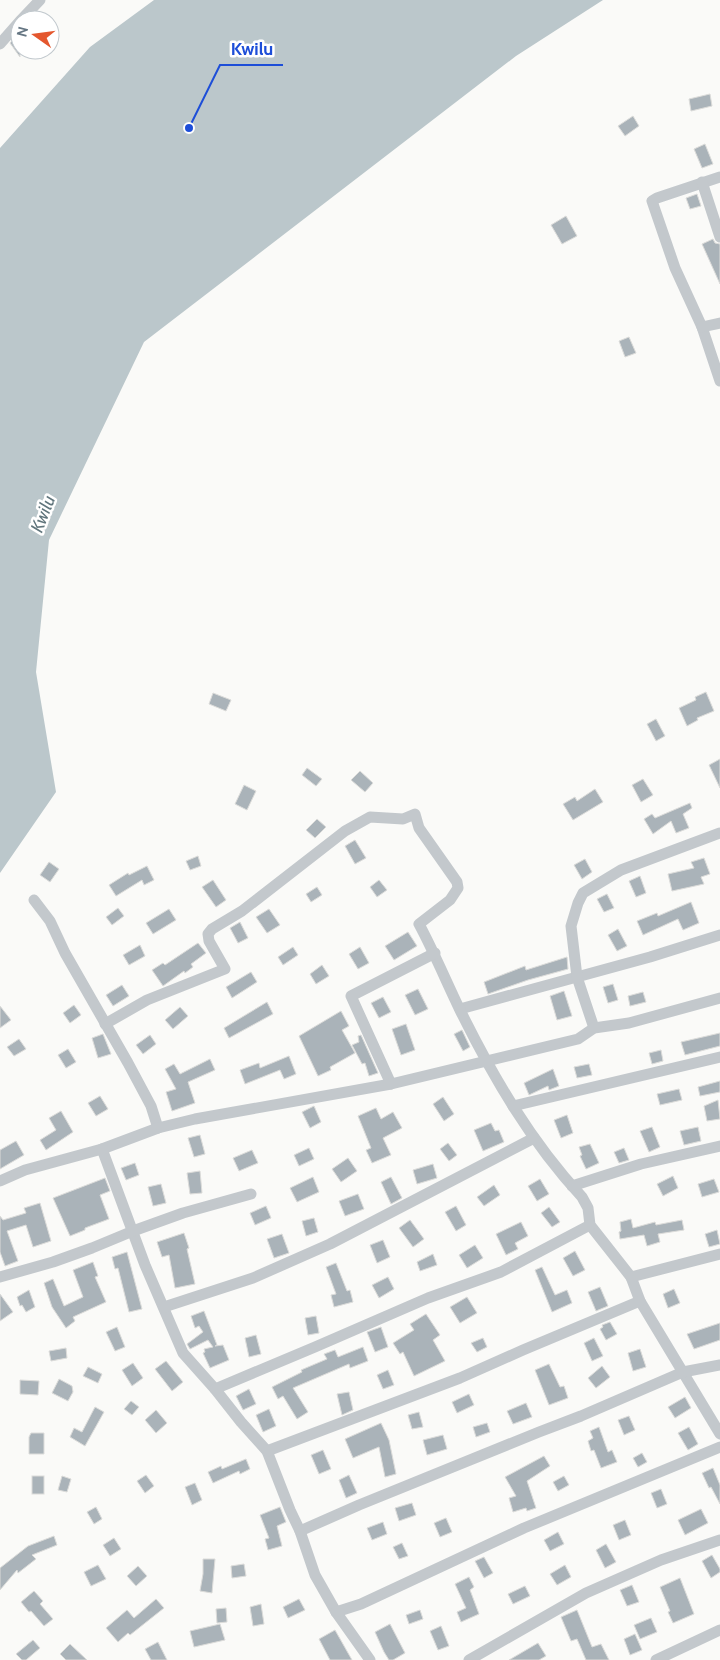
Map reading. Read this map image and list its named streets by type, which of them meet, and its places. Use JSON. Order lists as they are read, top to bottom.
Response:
{
  "water": ["Kwilu"],
  "places": ["Kwilu"],
  "north": "left"
}
